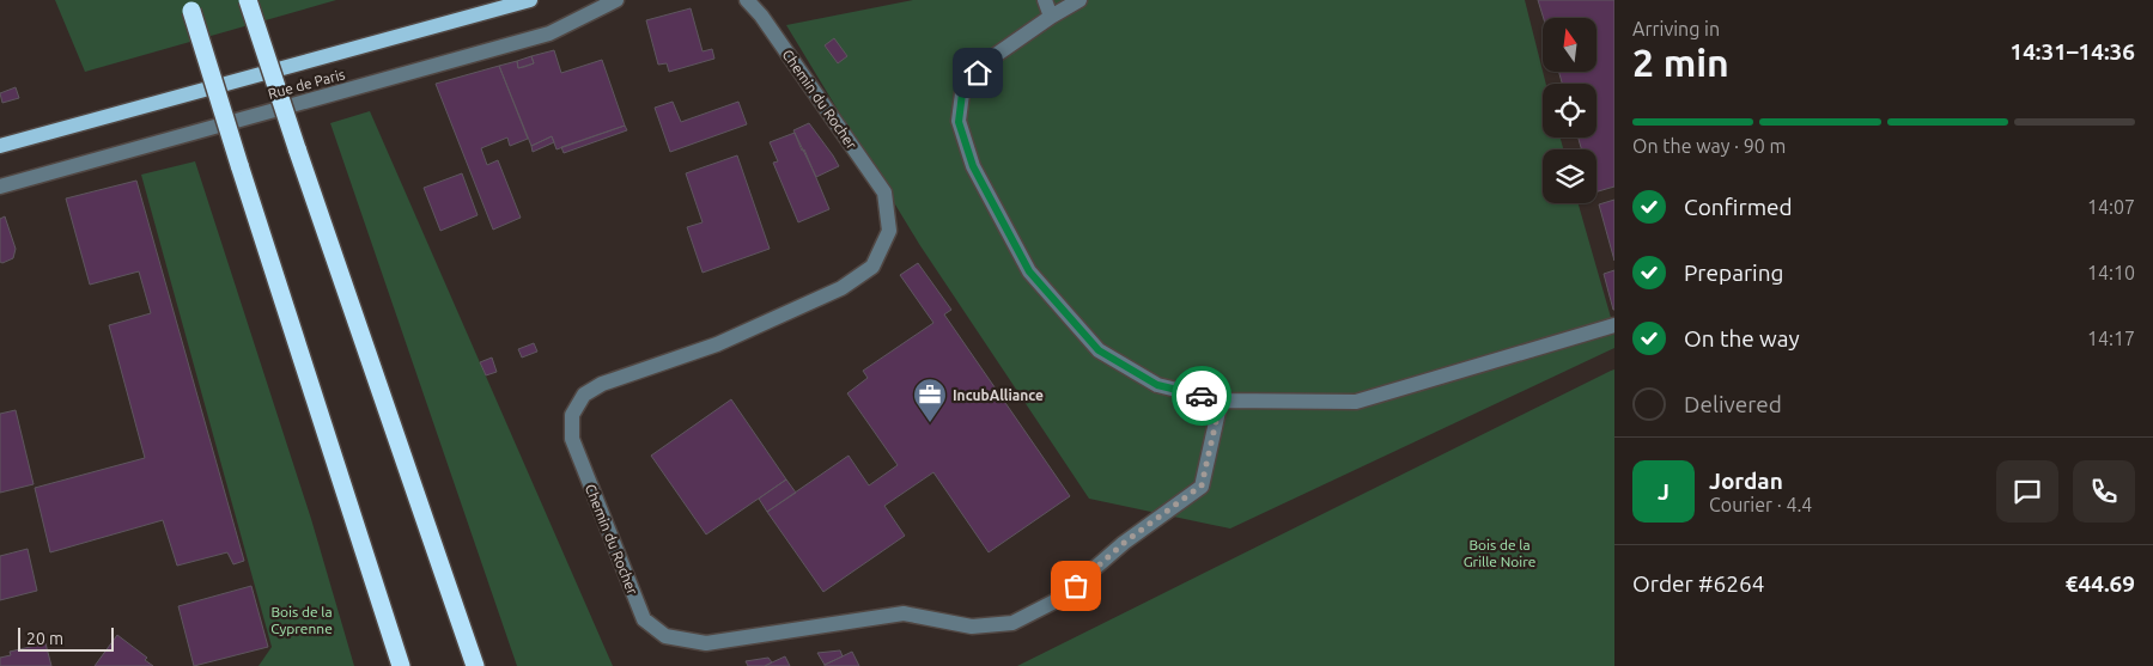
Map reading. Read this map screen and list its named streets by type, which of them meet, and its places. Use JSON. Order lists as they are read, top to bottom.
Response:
{
  "streets": {
    "main road": ["Rue de Paris"],
    "street": ["Chemin du Rocher"]
  },
  "parks": ["Bois de la Grille Noire", "Bois de la Cyprenne"],
  "places": {
    "office": ["IncubAlliance"]
  },
  "scale_bar": "20 m",
  "north": "top",
  "page": {
    "heading": ["2 min", "Arriving in", "14:31–14:36"],
    "panel": [
      "Jordan",
      "Courier · 4.4",
      "Order #6264",
      "€44.69"
    ],
    "bar": "On the way · 90 m",
    "list": [
      ["Confirmed", "14:07"],
      ["Preparing", "14:10"],
      ["On the way", "14:17"],
      "Delivered"
    ],
    "round": "J",
    "scale": "20 m"
  }
}
